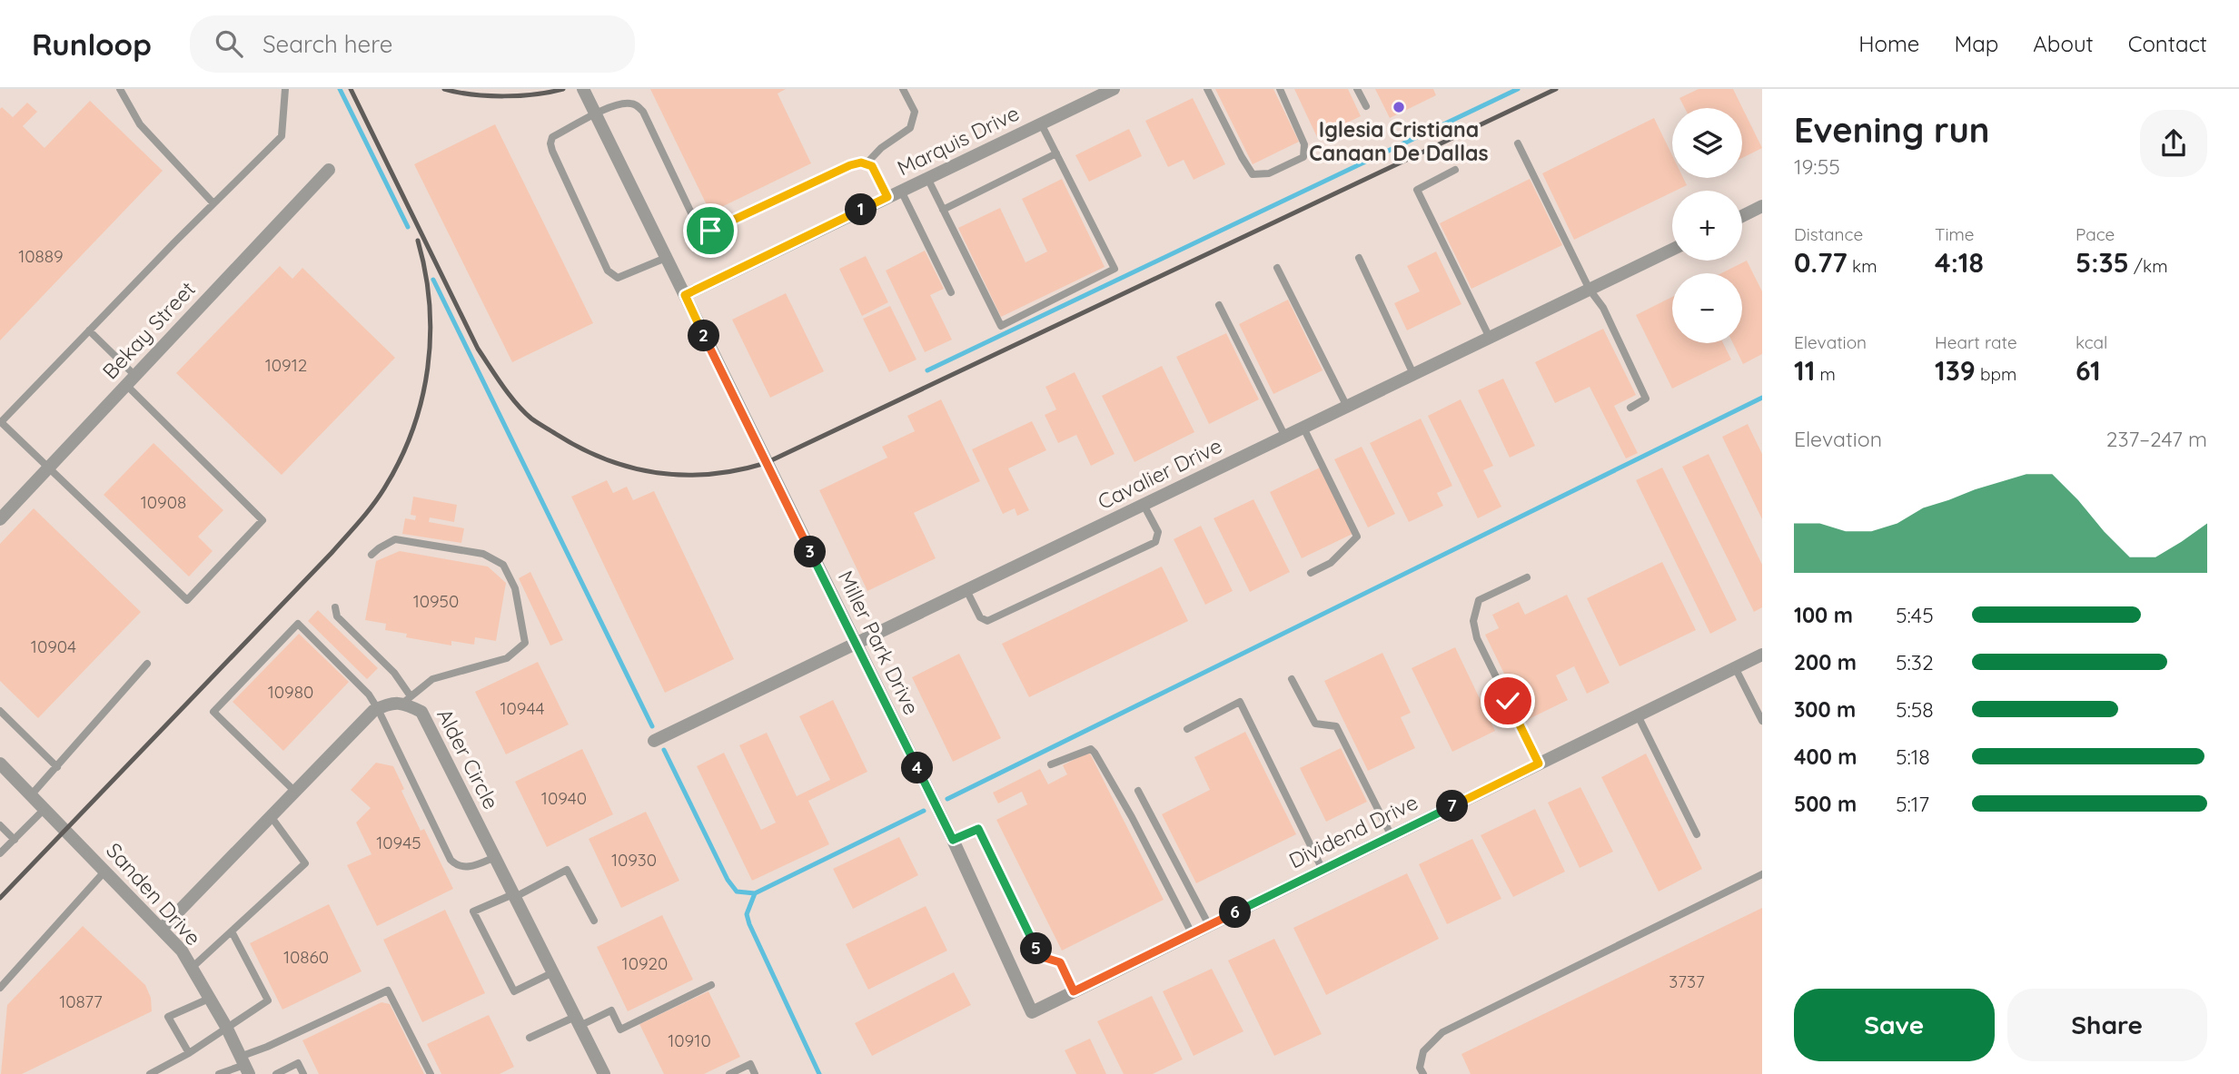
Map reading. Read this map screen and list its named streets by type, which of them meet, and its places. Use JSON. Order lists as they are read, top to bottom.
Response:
{
  "streets": {
    "street": [
      "Marquis Drive",
      "Bekay Street",
      "Cavalier Drive",
      "Miller Park Drive",
      "Alder Circle",
      "Dividend Drive",
      "Sanden Drive"
    ]
  },
  "crossings": [
    ["Marquis Drive", "Miller Park Drive"],
    ["Cavalier Drive", "Miller Park Drive"],
    ["Miller Park Drive", "Dividend Drive"]
  ],
  "places": ["Iglesia Cristiana Canaan De Dallas"],
  "house_numbers": [
    "10889",
    "10912",
    "10908",
    "10950",
    "10904",
    "10980",
    "10944",
    "10940",
    "10945",
    "10930",
    "10860",
    "10920",
    "3737",
    "10877",
    "10910"
  ],
  "page": {
    "header": "Runloop",
    "search": "Search here",
    "nav": [
      "Home",
      "Map",
      "About",
      "Contact"
    ],
    "heading": ["Evening run", "19:55"],
    "map_buttons": ["+", "−"],
    "pins": [
      "1",
      "2",
      "3",
      "4",
      "7",
      "6",
      "5"
    ],
    "stats": [
      ["Distance", "0.77 km"],
      ["Time", "4:18"],
      ["Pace", "5:35 /km"],
      ["Elevation", "11 m"],
      ["Heart rate", "139 bpm"],
      ["kcal", "61"]
    ],
    "chart": ["Elevation", "237–247 m"],
    "list": [
      {
        "name": "100 m",
        "note": "5:45"
      },
      {
        "name": "200 m",
        "note": "5:32"
      },
      {
        "name": "300 m",
        "note": "5:58"
      },
      {
        "name": "400 m",
        "note": "5:18"
      },
      {
        "name": "500 m",
        "note": "5:17"
      }
    ],
    "buttons": ["Save", "Share"]
  }
}
